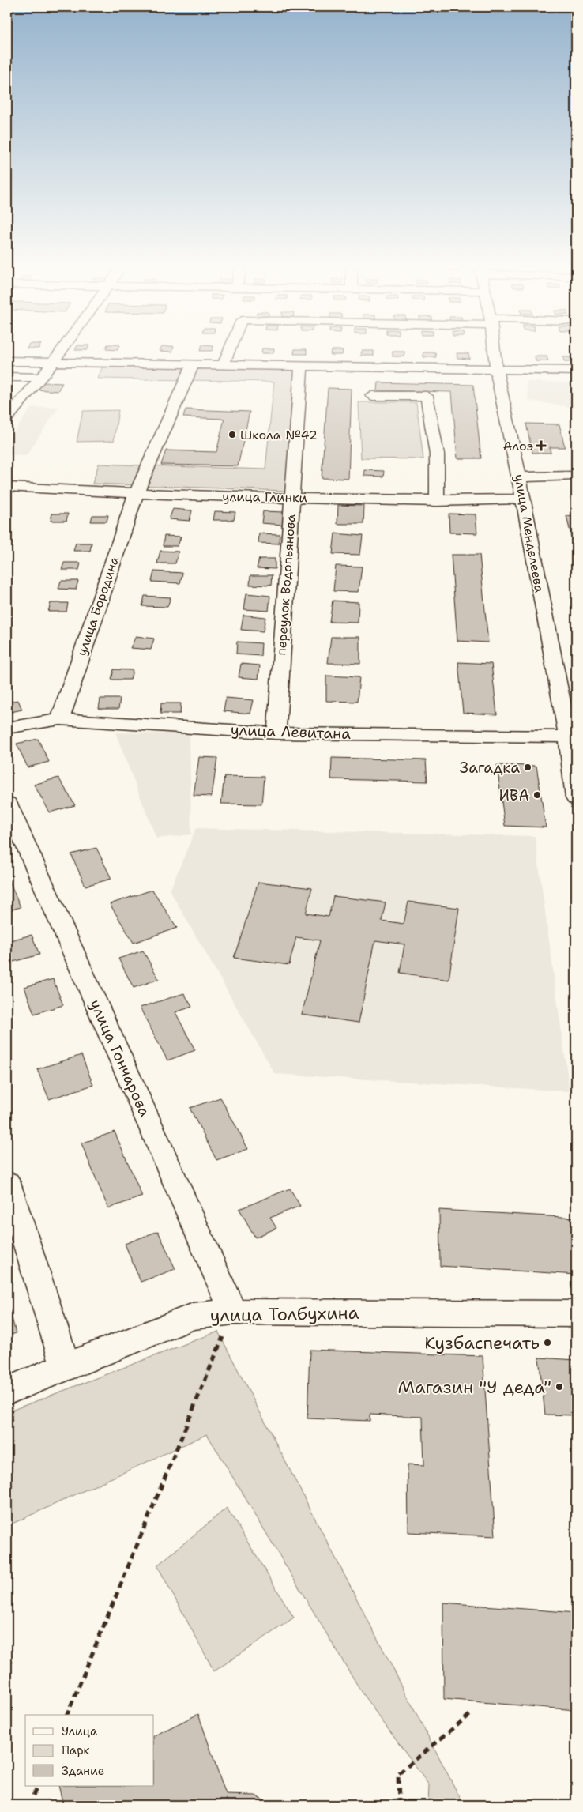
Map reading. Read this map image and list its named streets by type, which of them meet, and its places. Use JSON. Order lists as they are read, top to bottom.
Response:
{
  "streets": {
    "street": [
      "улица Глинки",
      "улица Менделеева",
      "переулок Водопьянова",
      "улица Бородина",
      "улица Левитана",
      "улица Гончарова",
      "улица Толбухина"
    ]
  },
  "crossings": [
    ["улица Глинки", "улица Менделеева"],
    ["улица Глинки", "переулок Водопьянова"],
    ["улица Глинки", "улица Бородина"],
    ["улица Менделеева", "улица Левитана"],
    ["переулок Водопьянова", "улица Левитана"],
    ["улица Бородина", "улица Левитана"],
    ["улица Гончарова", "улица Толбухина"]
  ],
  "places": {
    "other": [
      "Школа №42",
      "Загадка",
      "ИВА",
      "Кузбаспечать",
      "Магазин \"У деда\""
    ],
    "health": ["Алоэ"]
  },
  "legend": ["Улица", "Парк", "Здание"]
}
